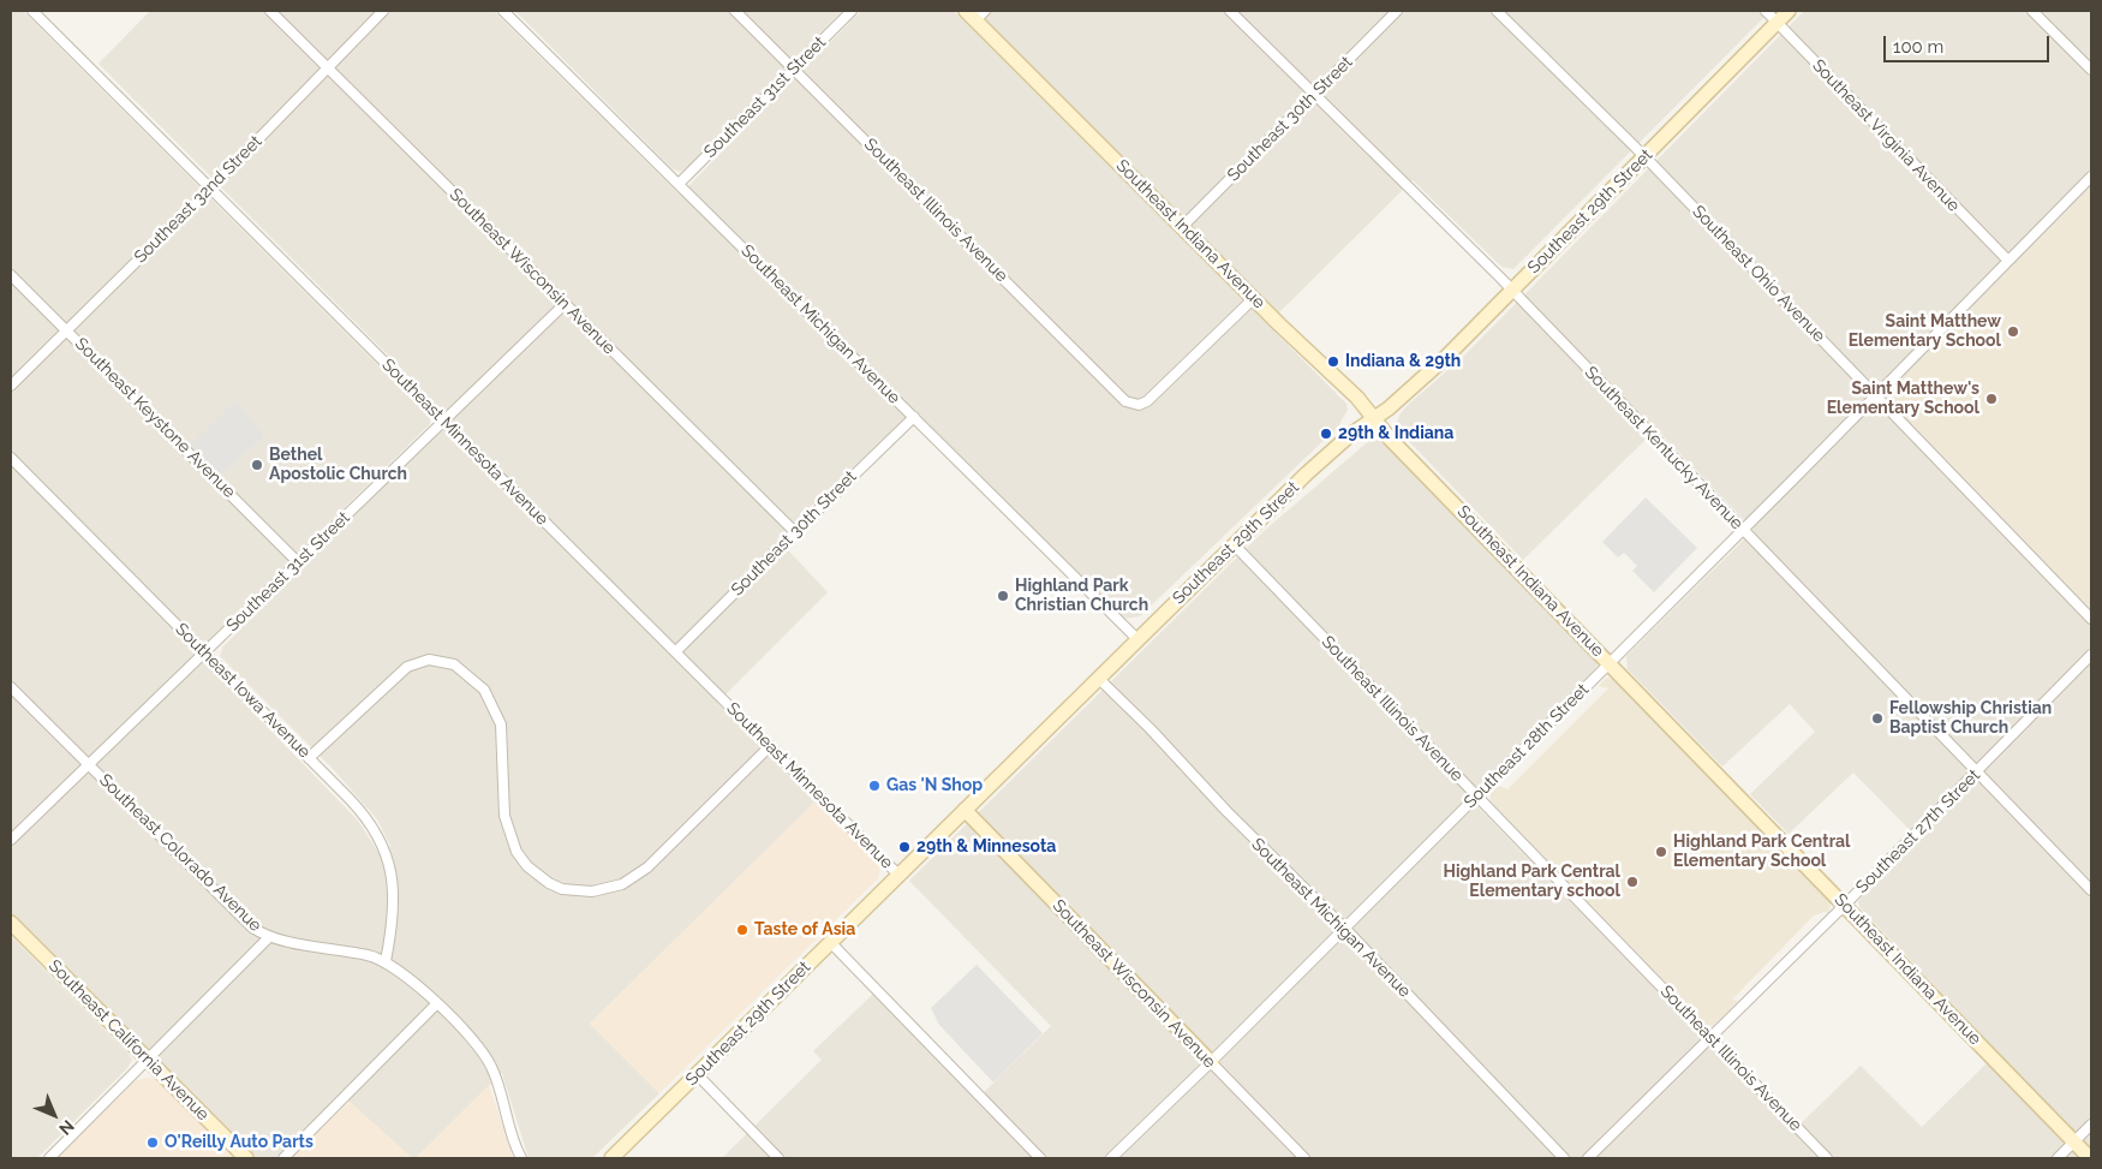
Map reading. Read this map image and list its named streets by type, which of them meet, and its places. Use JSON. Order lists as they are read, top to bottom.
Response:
{
  "streets": {
    "main road": [
      "Southeast 29th Street",
      "Southeast Indiana Avenue",
      "Southeast Wisconsin Avenue",
      "Southeast California Avenue"
    ],
    "street": [
      "Southeast 31st Street",
      "Southeast 30th Street",
      "Southeast Virginia Avenue",
      "Southeast 32nd Street",
      "Southeast Illinois Avenue",
      "Southeast Ohio Avenue",
      "Southeast Michigan Avenue",
      "Southeast Keystone Avenue",
      "Southeast Minnesota Avenue",
      "Southeast Kentucky Avenue",
      "Southeast Iowa Avenue",
      "Southeast 28th Street",
      "Southeast 27th Street",
      "Southeast Colorado Avenue"
    ]
  },
  "crossings": [
    ["Southeast 31st Street", "Southeast Illinois Avenue"],
    ["Southeast 31st Street", "Southeast Wisconsin Avenue"],
    ["Southeast 31st Street", "Southeast Michigan Avenue"],
    ["Southeast 31st Street", "Southeast Keystone Avenue"],
    ["Southeast 31st Street", "Southeast Minnesota Avenue"],
    ["Southeast 31st Street", "Southeast Iowa Avenue"],
    ["Southeast 31st Street", "Southeast Colorado Avenue"],
    ["Southeast 30th Street", "Southeast Indiana Avenue"],
    ["Southeast 30th Street", "Southeast Wisconsin Avenue"],
    ["Southeast 30th Street", "Southeast Michigan Avenue"],
    ["Southeast 30th Street", "Southeast Minnesota Avenue"],
    ["Southeast 30th Street", "Southeast Kentucky Avenue"],
    ["Southeast Virginia Avenue", "Southeast 29th Street"],
    ["Southeast Virginia Avenue", "Southeast 28th Street"],
    ["Southeast 32nd Street", "Southeast Wisconsin Avenue"],
    ["Southeast 32nd Street", "Southeast Keystone Avenue"],
    ["Southeast 32nd Street", "Southeast Minnesota Avenue"],
    ["Southeast Illinois Avenue", "Southeast 29th Street"],
    ["Southeast Illinois Avenue", "Southeast Indiana Avenue"],
    ["Southeast Illinois Avenue", "Southeast 28th Street"],
    ["Southeast Illinois Avenue", "Southeast 27th Street"],
    ["Southeast 29th Street", "Southeast Indiana Avenue"],
    ["Southeast 29th Street", "Southeast Wisconsin Avenue"],
    ["Southeast 29th Street", "Southeast Ohio Avenue"],
    ["Southeast 29th Street", "Southeast Michigan Avenue"],
    ["Southeast 29th Street", "Southeast Minnesota Avenue"],
    ["Southeast 29th Street", "Southeast Kentucky Avenue"],
    ["Southeast Indiana Avenue", "Southeast 28th Street"],
    ["Southeast Indiana Avenue", "Southeast 27th Street"],
    ["Southeast Wisconsin Avenue", "Southeast 28th Street"],
    ["Southeast Ohio Avenue", "Southeast 28th Street"],
    ["Southeast Michigan Avenue", "Southeast 28th Street"],
    ["Southeast Kentucky Avenue", "Southeast 28th Street"],
    ["Southeast Kentucky Avenue", "Southeast 27th Street"],
    ["Southeast Iowa Avenue", "Southeast Colorado Avenue"]
  ],
  "places": [
    "Saint Matthew Elementary School",
    "Indiana & 29th",
    "Saint Matthew's Elementary School",
    "29th & Indiana",
    "Bethel Apostolic Church",
    "Highland Park Christian Church",
    "Fellowship Christian Baptist Church",
    "Gas 'N Shop",
    "29th & Minnesota",
    "Highland Park Central Elementary School",
    "Highland Park Central Elementary school",
    "Taste of Asia",
    "O'Reilly Auto Parts"
  ],
  "scale_bar": "100 m",
  "north": "bottom right"
}
